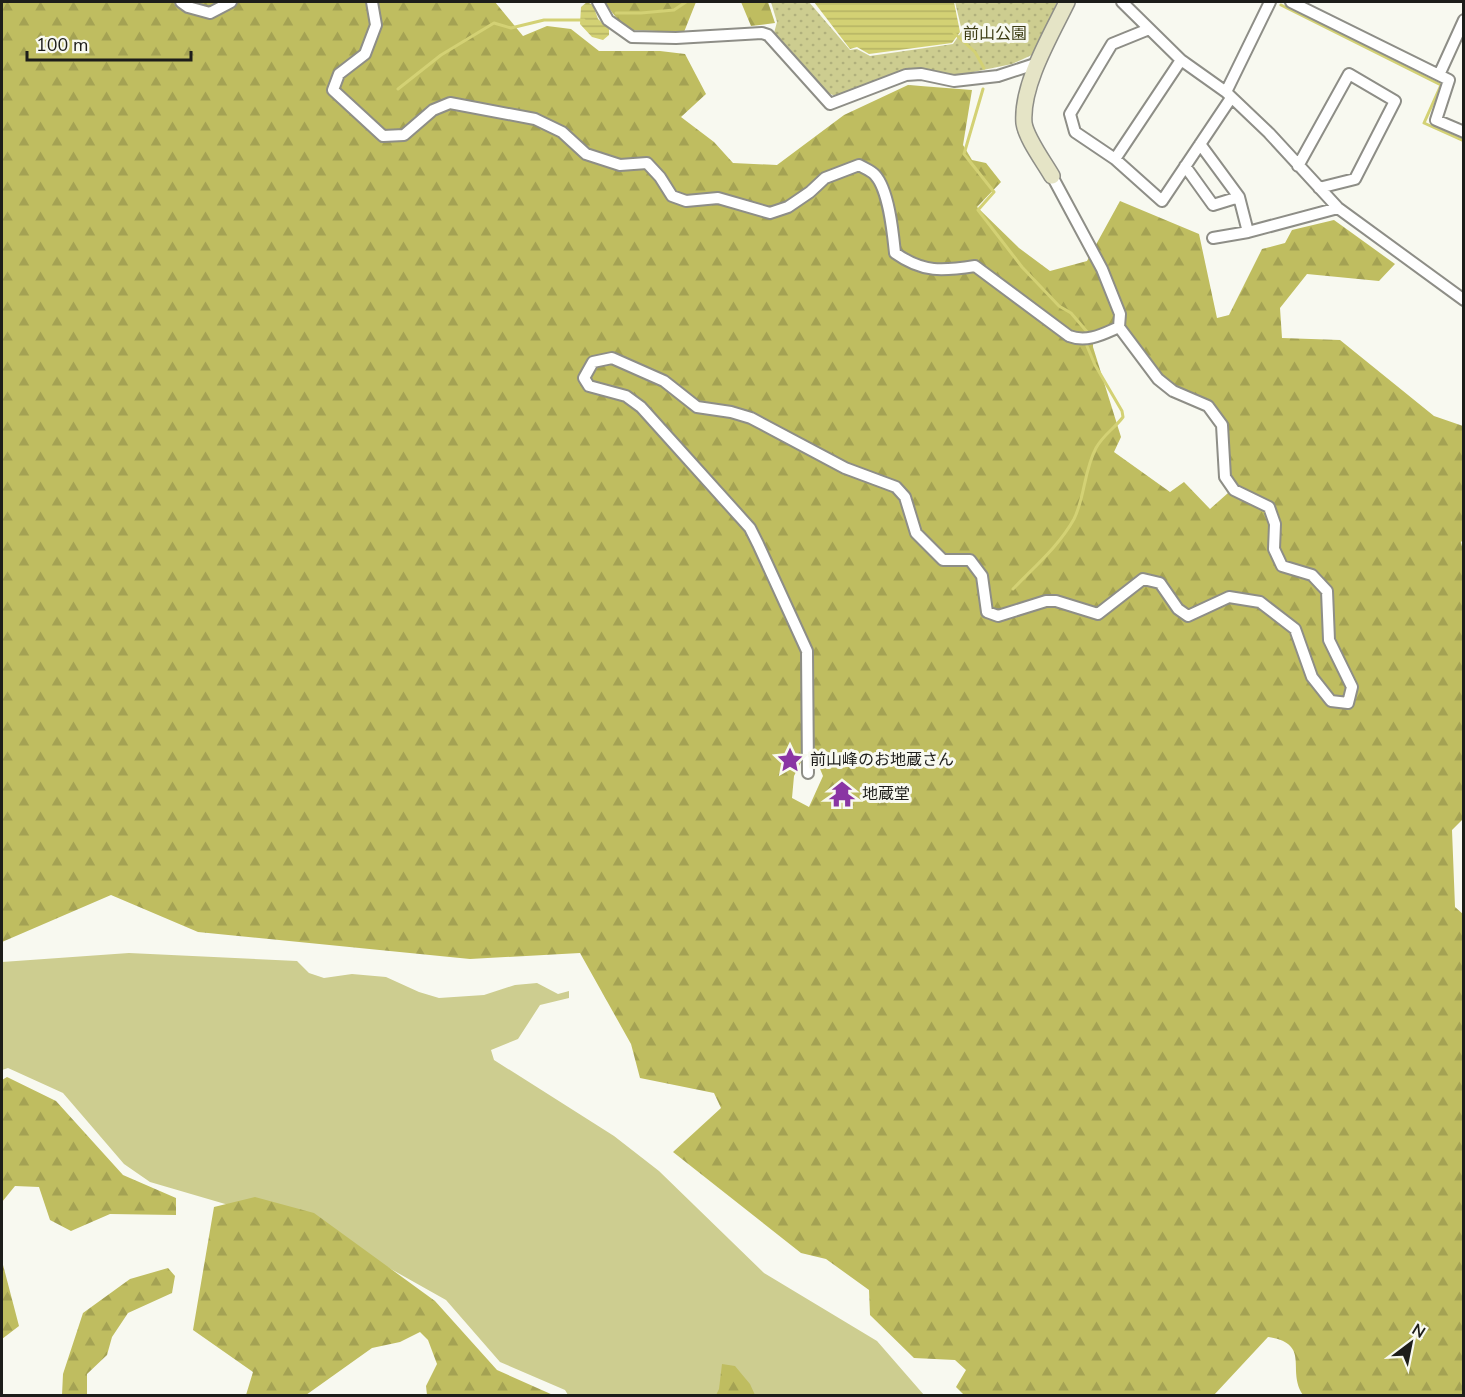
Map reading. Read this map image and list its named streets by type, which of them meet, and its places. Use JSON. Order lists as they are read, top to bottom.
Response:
{
  "parks": ["前山公園"],
  "places": {
    "place": ["前山峰のお地蔵さん"],
    "temple": ["地蔵堂"]
  },
  "scale_bar": "100 m",
  "north": "top right"
}
